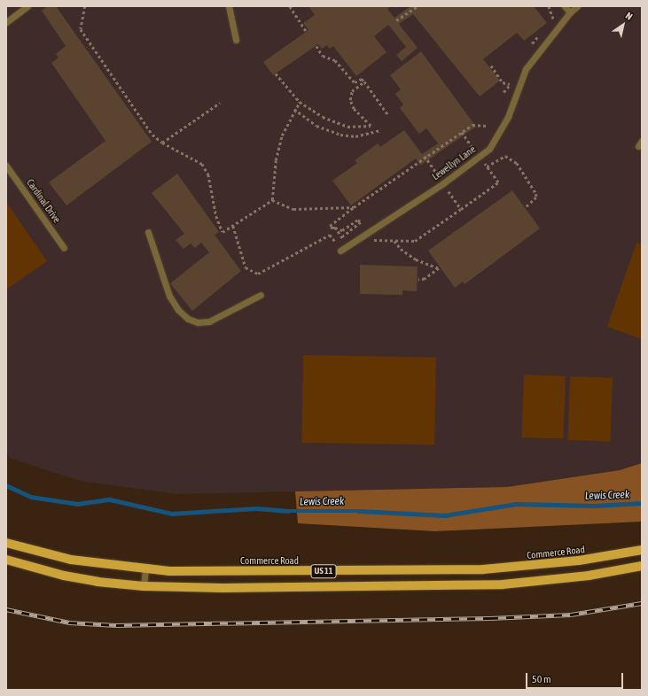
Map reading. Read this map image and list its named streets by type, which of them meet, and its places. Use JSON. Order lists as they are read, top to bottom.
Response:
{
  "streets": {
    "main road": ["Commerce Road", "US 11"],
    "lane": ["Lewellyn Lane", "Cardinal Drive"]
  },
  "water": ["Lewis Creek"],
  "scale_bar": "50 m",
  "north": "top right"
}
